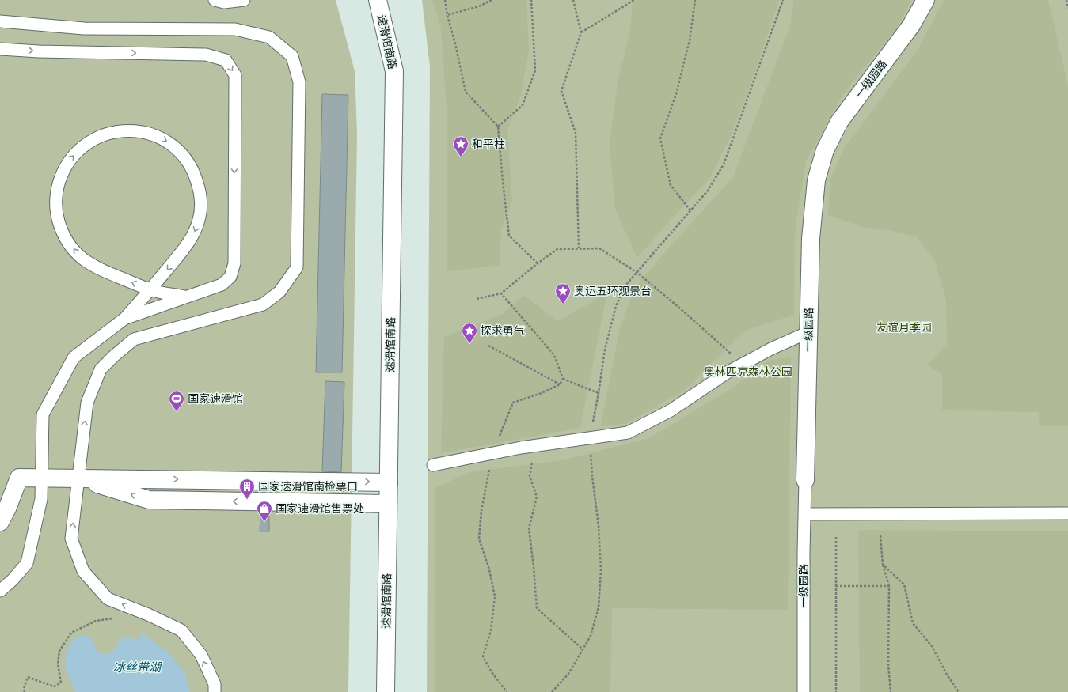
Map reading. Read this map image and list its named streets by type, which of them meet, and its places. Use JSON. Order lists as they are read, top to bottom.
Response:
{
  "streets": {
    "street": ["速滑馆南路", "一级园路"]
  },
  "water": ["冰丝带湖"],
  "parks": ["友谊月季园", "奥林匹克森林公园"],
  "places": {
    "place": ["和平柱", "奥运五环观景台", "探求勇气"],
    "sports": ["国家速滑馆"],
    "building": ["国家速滑馆南检票口"],
    "shop": ["国家速滑馆售票处"]
  }
}
